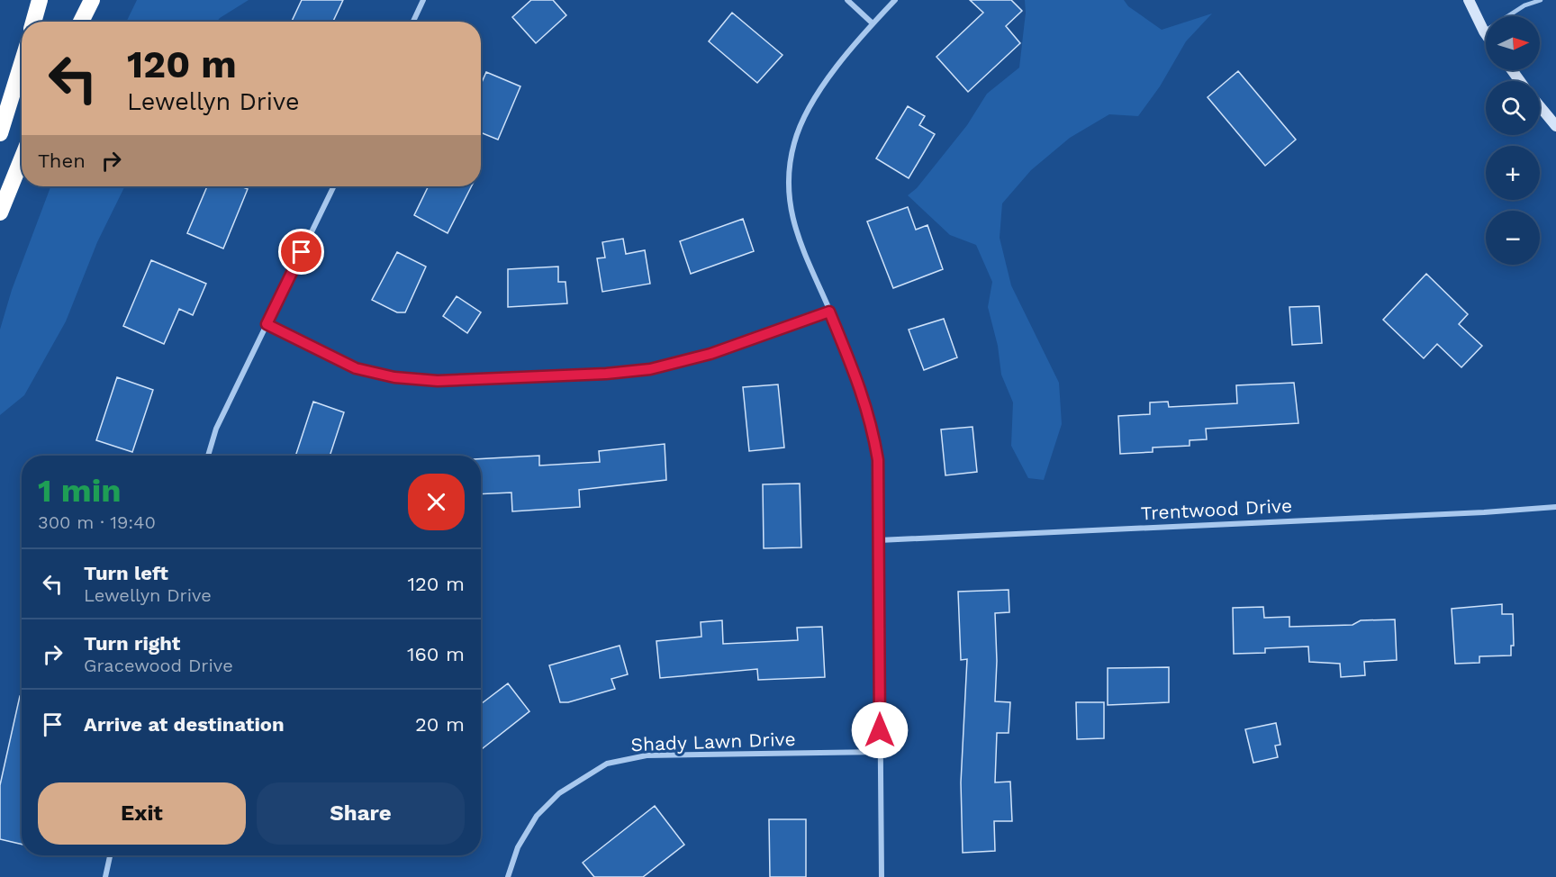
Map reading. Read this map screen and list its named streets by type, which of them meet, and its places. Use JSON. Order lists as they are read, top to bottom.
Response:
{
  "streets": {
    "street": ["Trentwood Drive", "Shady Lawn Drive"]
  },
  "north": "right",
  "page": {
    "map_buttons": ["+", "−"],
    "turn": ["120 m", "Lewellyn Drive"],
    "then": "Then",
    "heading": ["1 min", "300 m · 19:40"],
    "list": [
      {
        "name": "Turn left",
        "note": "Lewellyn Drive",
        "value": "120 m"
      },
      {
        "name": "Turn right",
        "note": "Gracewood Drive",
        "value": "160 m"
      },
      {
        "name": "Arrive at destination",
        "value": "20 m"
      }
    ],
    "buttons": ["Exit", "Share"]
  }
}
